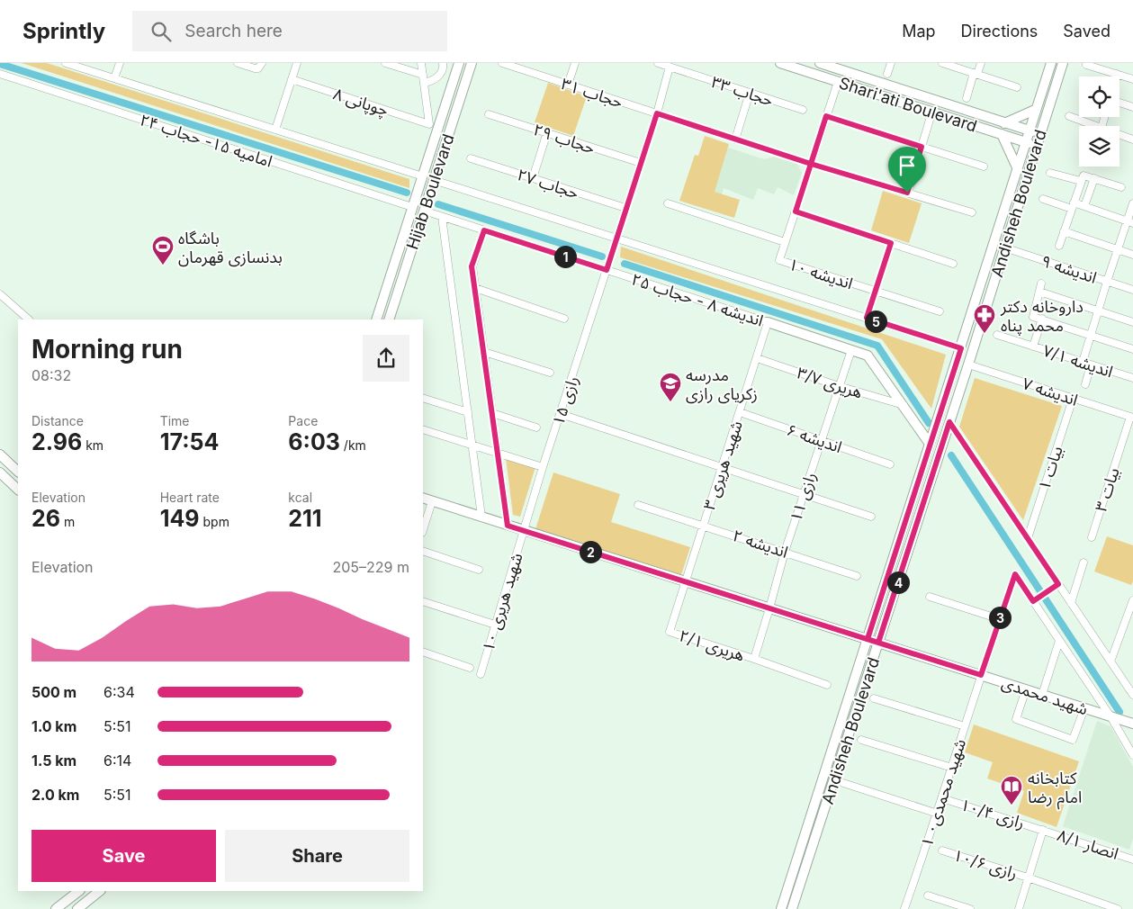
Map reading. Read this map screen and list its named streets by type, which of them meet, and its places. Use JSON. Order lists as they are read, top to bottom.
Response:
{
  "streets": {
    "main road": [
      "Shari'ati Boulevard",
      "Hijab Boulevard",
      "Andisheh Boulevard",
      "اندیشه ۸ - حجاب ۲۵",
      "شهید محمدی"
    ],
    "street": [
      "حجاب ۳۳",
      "حجاب ۳۱",
      "چوپانی ۸",
      "حجاب ۲۹",
      "امامیه ۱۵- حجاب ۲۴",
      "حجاب ۲۷",
      "اندیشه ۹",
      "اندیشه ۱۰",
      "اندیشه ۷/۱",
      "هریری ۳/۷",
      "اندیشه ۷",
      "رازی ۱۵",
      "اندیشه ۶",
      "شهید هریری ۳",
      "بیات ۱",
      "بیات ۳",
      "رازی ۱۱",
      "اندیشه ۲",
      "شهید هریری ۱۰",
      "هریری ۲/۱",
      "شهید محمدی۰ ۱",
      "رازی ۱۰/۴",
      "انصار ۸/۱",
      "رازی ۱۰/۶"
    ]
  },
  "crossings": [
    ["حجاب ۳۳", "رازی ۱۵"],
    ["حجاب ۳۱", "رازی ۱۵"],
    ["Shari'ati Boulevard", "Andisheh Boulevard"],
    ["حجاب ۲۹", "رازی ۱۵"],
    ["امامیه ۱۵- حجاب ۲۴", "Hijab Boulevard"],
    ["حجاب ۲۷", "رازی ۱۵"],
    ["Hijab Boulevard", "اندیشه ۸ - حجاب ۲۵"],
    ["Andisheh Boulevard", "اندیشه ۹"],
    ["Andisheh Boulevard", "اندیشه ۸ - حجاب ۲۵"],
    ["Andisheh Boulevard", "اندیشه ۷"],
    ["Andisheh Boulevard", "شهید محمدی"],
    ["اندیشه ۸ - حجاب ۲۵", "هریری ۳/۷"],
    ["اندیشه ۸ - حجاب ۲۵", "رازی ۱۵"],
    ["اندیشه ۸ - حجاب ۲۵", "شهید هریری ۳"],
    ["اندیشه ۸ - حجاب ۲۵", "رازی ۱۱"],
    ["هریری ۳/۷", "شهید هریری ۳"],
    ["هریری ۳/۷", "رازی ۱۱"],
    ["اندیشه ۷", "بیات ۱"],
    ["اندیشه ۷", "بیات ۳"],
    ["رازی ۱۵", "شهید هریری ۱۰"],
    ["رازی ۱۵", "شهید محمدی"],
    ["اندیشه ۶", "شهید هریری ۳"],
    ["اندیشه ۶", "رازی ۱۱"],
    ["شهید هریری ۳", "اندیشه ۲"],
    ["شهید هریری ۳", "هریری ۲/۱"],
    ["شهید هریری ۳", "شهید محمدی"],
    ["رازی ۱۱", "اندیشه ۲"],
    ["رازی ۱۱", "هریری ۲/۱"],
    ["رازی ۱۱", "شهید محمدی"],
    ["شهید هریری ۱۰", "شهید محمدی"],
    ["شهید محمدی", "شهید محمدی۰ ۱"],
    ["شهید محمدی۰ ۱", "رازی ۱۰/۴"],
    ["رازی ۱۰/۴", "انصار ۸/۱"]
  ],
  "places": {
    "sports": ["باشگاه بدنسازی قهرمان"],
    "pharmacy": ["داروخانه دکتر محمد پناه"],
    "school or university": ["مدرسه زکریای رازی"],
    "library": ["کتابخانه امام رضا"]
  },
  "page": {
    "header": "Sprintly",
    "search": "Search here",
    "nav": ["Map", "Directions", "Saved"],
    "pins": [
      "1",
      "5",
      "2",
      "4",
      "3"
    ],
    "heading": ["Morning run", "08:32"],
    "stats": [
      ["Distance", "2.96 km"],
      ["Time", "17:54"],
      ["Pace", "6:03 /km"],
      ["Elevation", "26 m"],
      ["Heart rate", "149 bpm"],
      ["kcal", "211"]
    ],
    "chart": ["Elevation", "205–229 m"],
    "list": [
      {
        "name": "500 m",
        "note": "6:34"
      },
      {
        "name": "1.0 km",
        "note": "5:51"
      },
      {
        "name": "1.5 km",
        "note": "6:14"
      },
      {
        "name": "2.0 km",
        "note": "5:51"
      }
    ],
    "buttons": ["Save", "Share"]
  }
}
